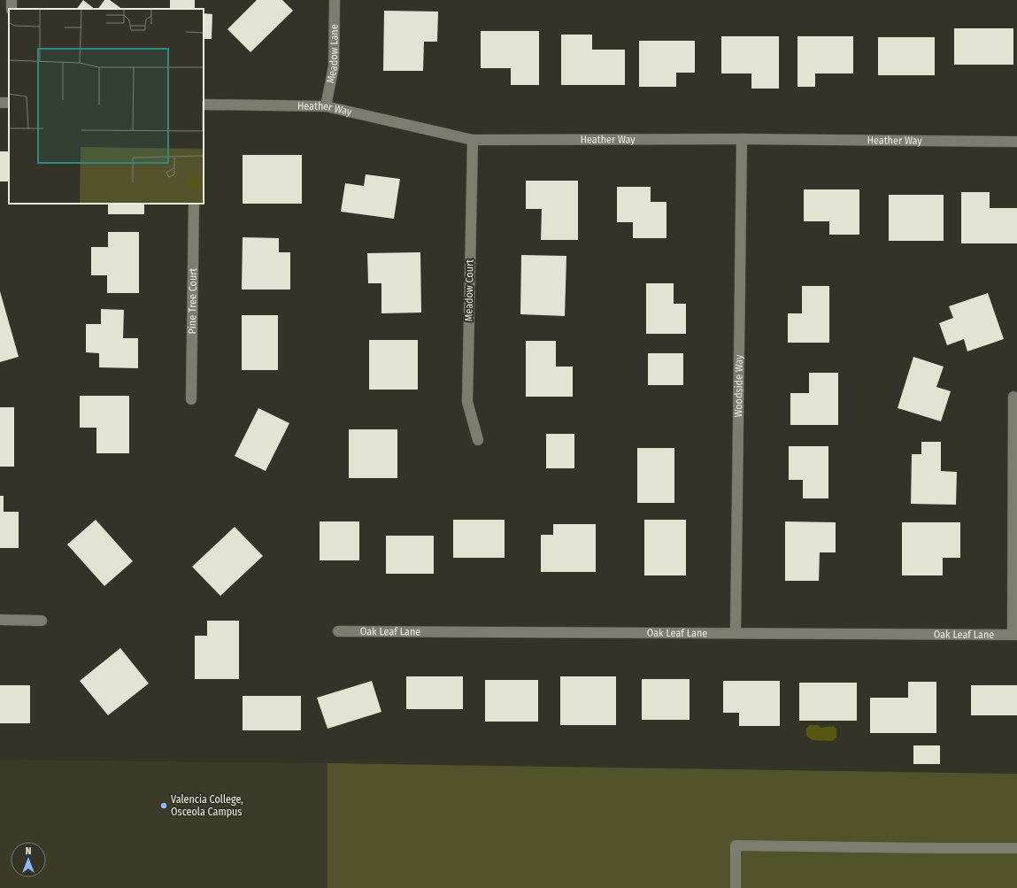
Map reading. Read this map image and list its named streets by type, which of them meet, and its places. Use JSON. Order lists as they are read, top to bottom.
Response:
{
  "streets": {
    "street": [
      "Meadow Lane",
      "Heather Way",
      "Meadow Court",
      "Pine Tree Court",
      "Woodside Way",
      "Oak Leaf Lane"
    ]
  },
  "crossings": [
    ["Meadow Lane", "Heather Way"],
    ["Heather Way", "Meadow Court"],
    ["Heather Way", "Woodside Way"],
    ["Woodside Way", "Oak Leaf Lane"]
  ],
  "places": ["Valencia College, Osceola Campus"],
  "north": "top"
}
